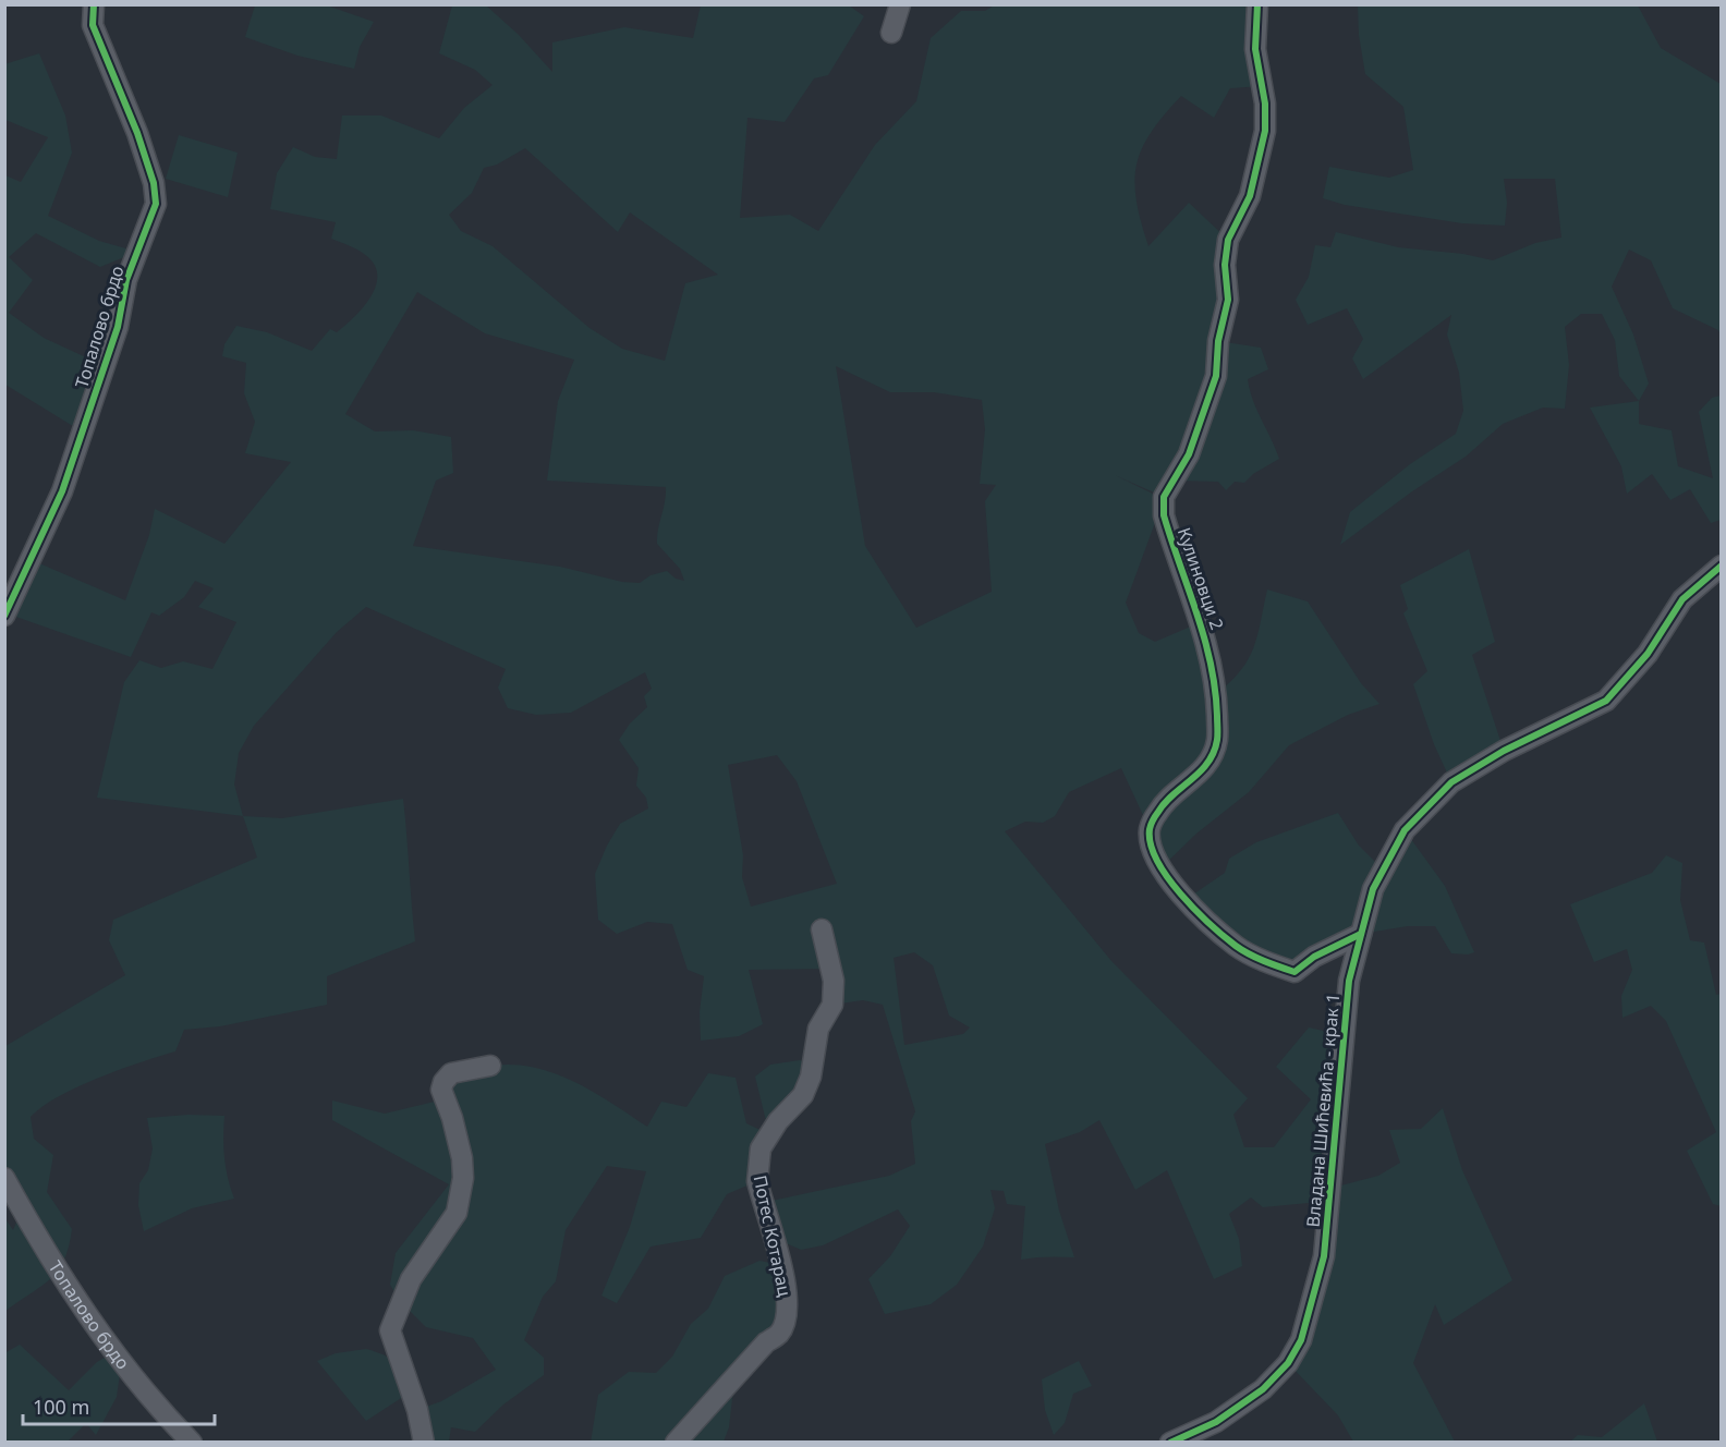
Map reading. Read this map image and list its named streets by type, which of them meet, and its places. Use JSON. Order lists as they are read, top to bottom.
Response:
{
  "streets": {
    "street": [
      "Топалово брдо",
      "Кулиновци 2",
      "Владана Шићевића - крак 1",
      "Потес Котарац"
    ]
  },
  "crossings": [
    ["Кулиновци 2", "Владана Шићевића - крак 1"]
  ],
  "scale_bar": "100 m"
}
